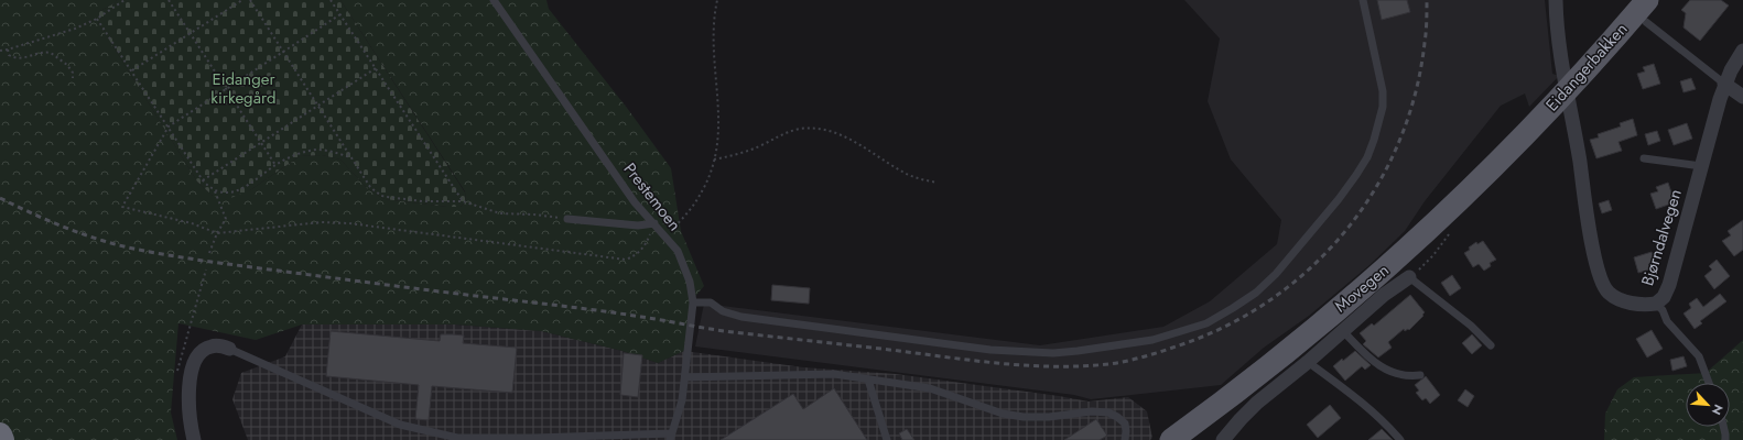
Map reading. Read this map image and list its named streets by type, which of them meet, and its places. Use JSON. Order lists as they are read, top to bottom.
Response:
{
  "streets": {
    "main road": ["Eidangerbakken", "Movegen"],
    "street": ["Bjørndalvegen"],
    "lane": ["Prestemoen"]
  },
  "crossings": [
    ["Eidangerbakken", "Movegen"]
  ],
  "parks": ["Eidanger kirkegård"],
  "north": "bottom right"
}
